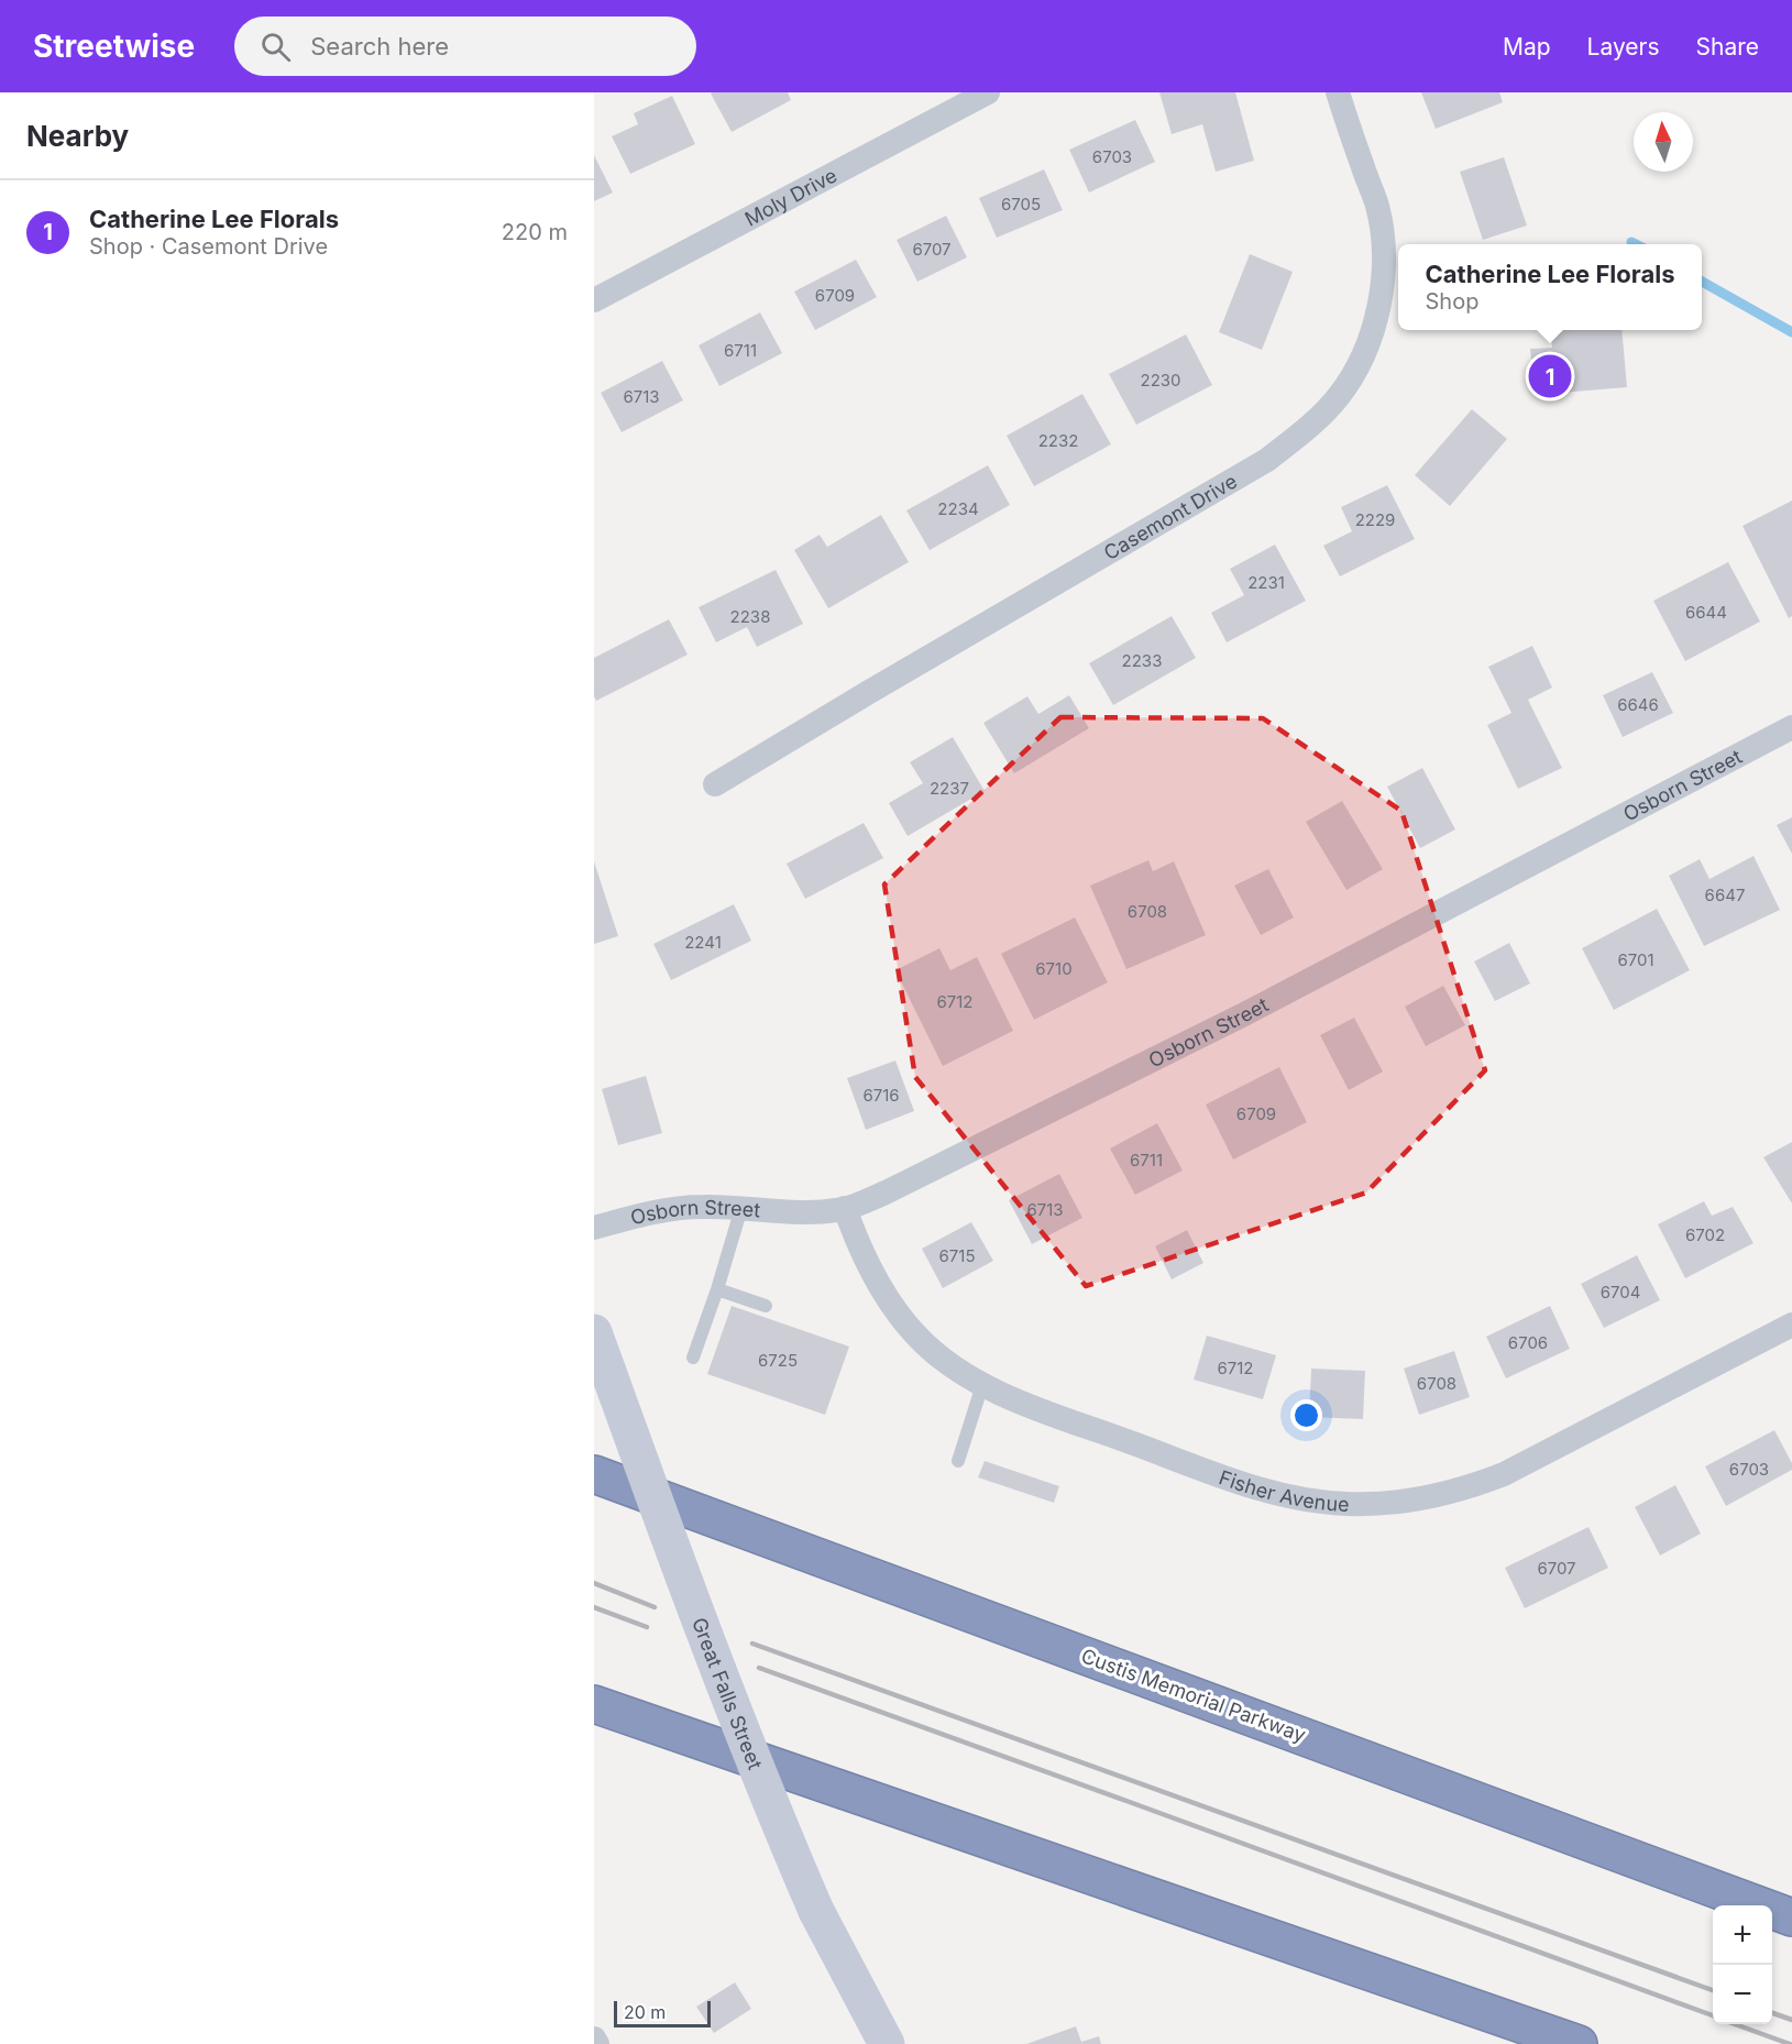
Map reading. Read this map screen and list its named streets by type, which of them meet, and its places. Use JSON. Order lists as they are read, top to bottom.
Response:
{
  "streets": {
    "highway": ["Custis Memorial Parkway"],
    "main road": ["Great Falls Street"],
    "street": [
      "Moly Drive",
      "Casemont Drive",
      "Osborn Street",
      "Fisher Avenue"
    ]
  },
  "crossings": [
    ["Osborn Street", "Fisher Avenue"]
  ],
  "house_numbers": [
    "6703",
    "6705",
    "6707",
    "6709",
    "6711",
    "2230",
    "6713",
    "2232",
    "2234",
    "2229",
    "2231",
    "6644",
    "2238",
    "2233",
    "6646",
    "2237",
    "6647",
    "6708",
    "2241",
    "6701",
    "6710",
    "6712",
    "6716",
    "6709",
    "6711",
    "6713",
    "6702",
    "6715",
    "6704",
    "6706",
    "6725",
    "6712",
    "6708",
    "6703",
    "6707"
  ],
  "scale_bar": "20 m",
  "north": "top",
  "page": {
    "header": "Streetwise",
    "search": "Search here",
    "nav": ["Map", "Layers", "Share"],
    "heading": "Nearby",
    "list": [
      {
        "mark": "1",
        "name": "Catherine Lee Florals",
        "note": "Shop · Casemont Drive",
        "value": "220 m"
      }
    ],
    "popup": ["Catherine Lee Florals", "Shop"],
    "pins": "1",
    "map_buttons": ["+", "−"],
    "scale": "20 m"
  }
}
